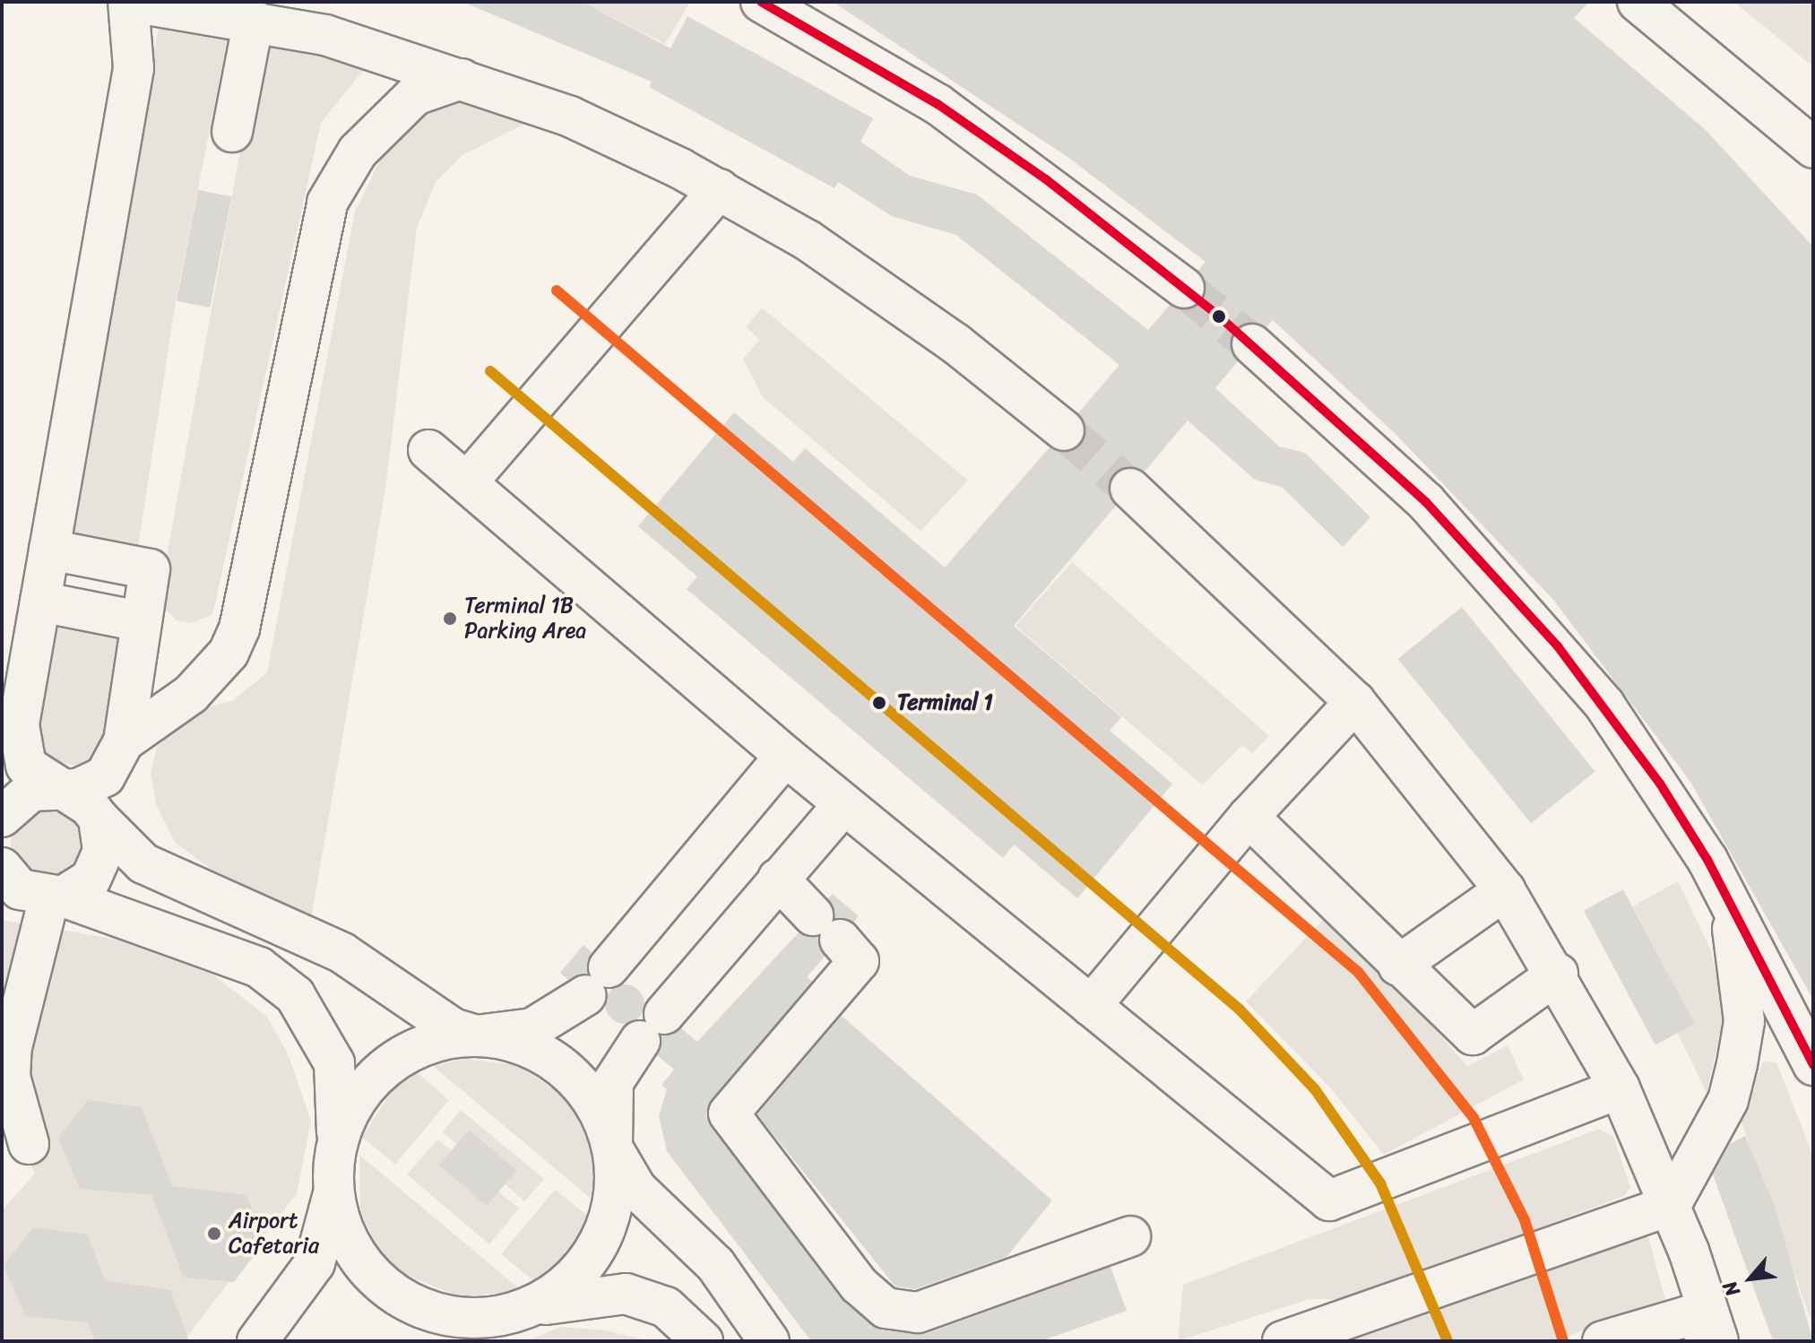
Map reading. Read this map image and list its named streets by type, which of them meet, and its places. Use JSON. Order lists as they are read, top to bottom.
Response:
{
  "places": ["Terminal 1B Parking Area", "Terminal 1", "Airport Cafetaria"],
  "north": "bottom left"
}
